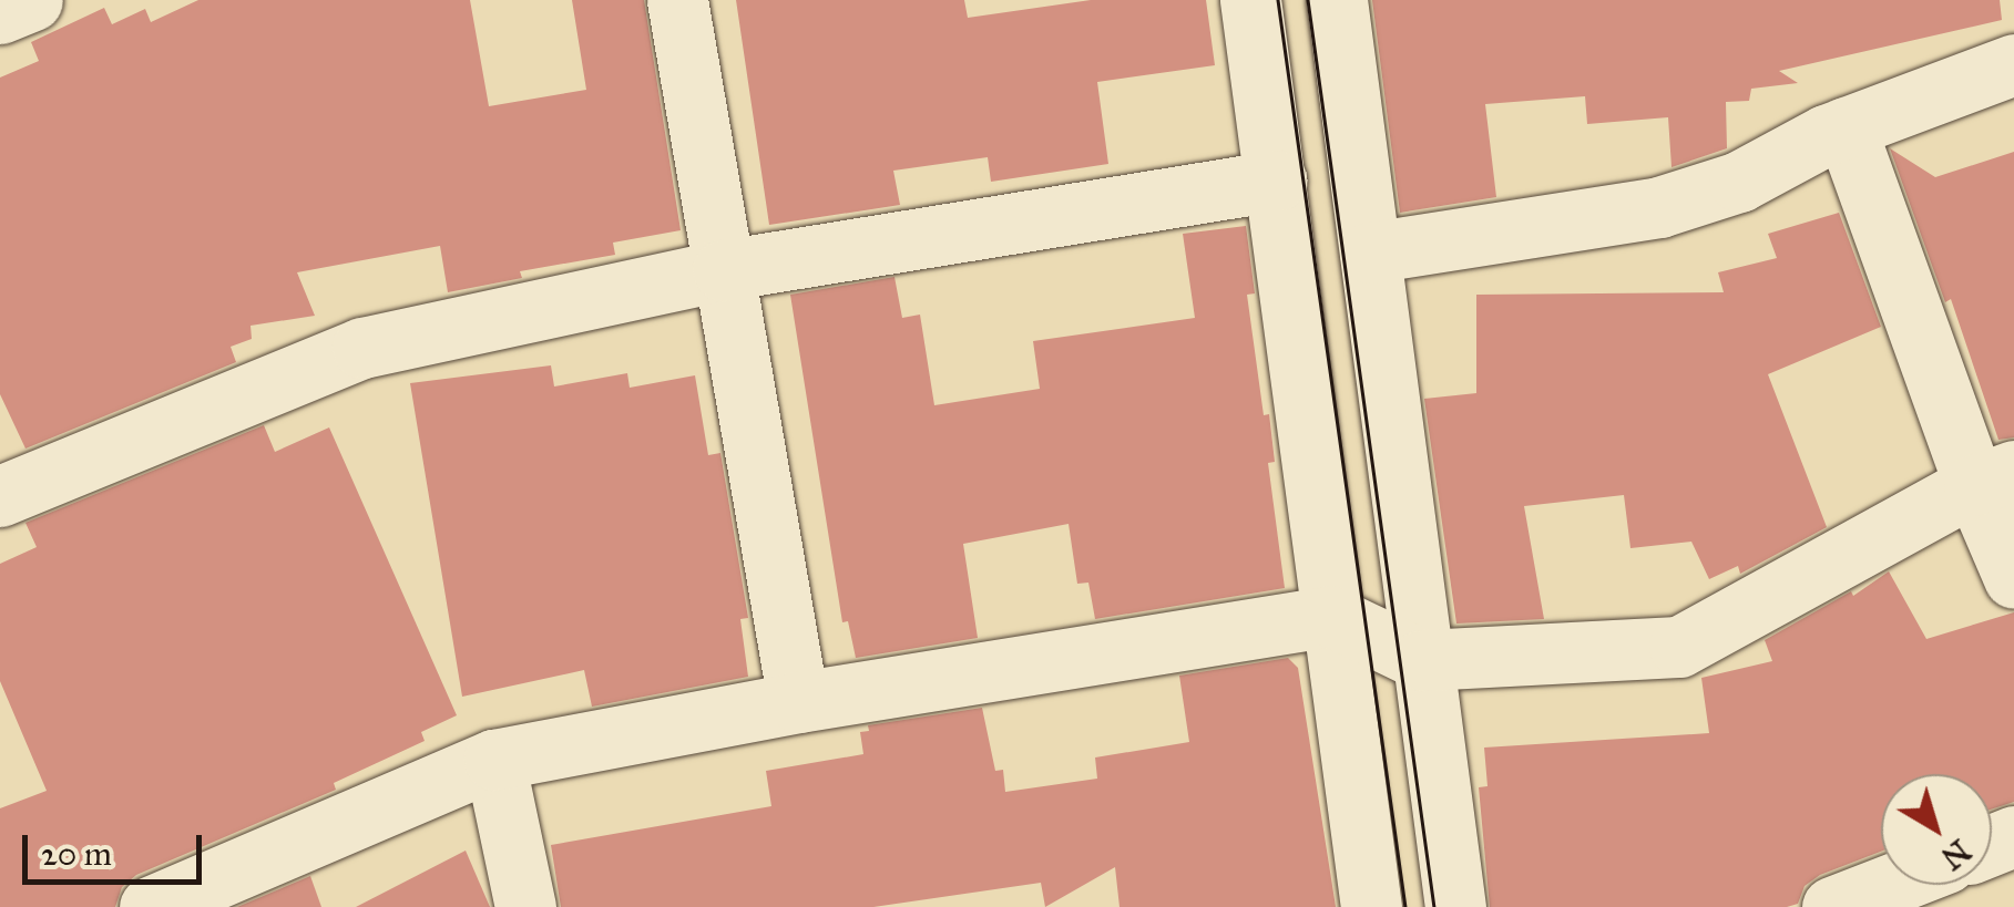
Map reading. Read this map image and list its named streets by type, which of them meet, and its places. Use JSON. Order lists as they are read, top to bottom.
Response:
{
  "scale_bar": "20 m",
  "north": "bottom right"
}
